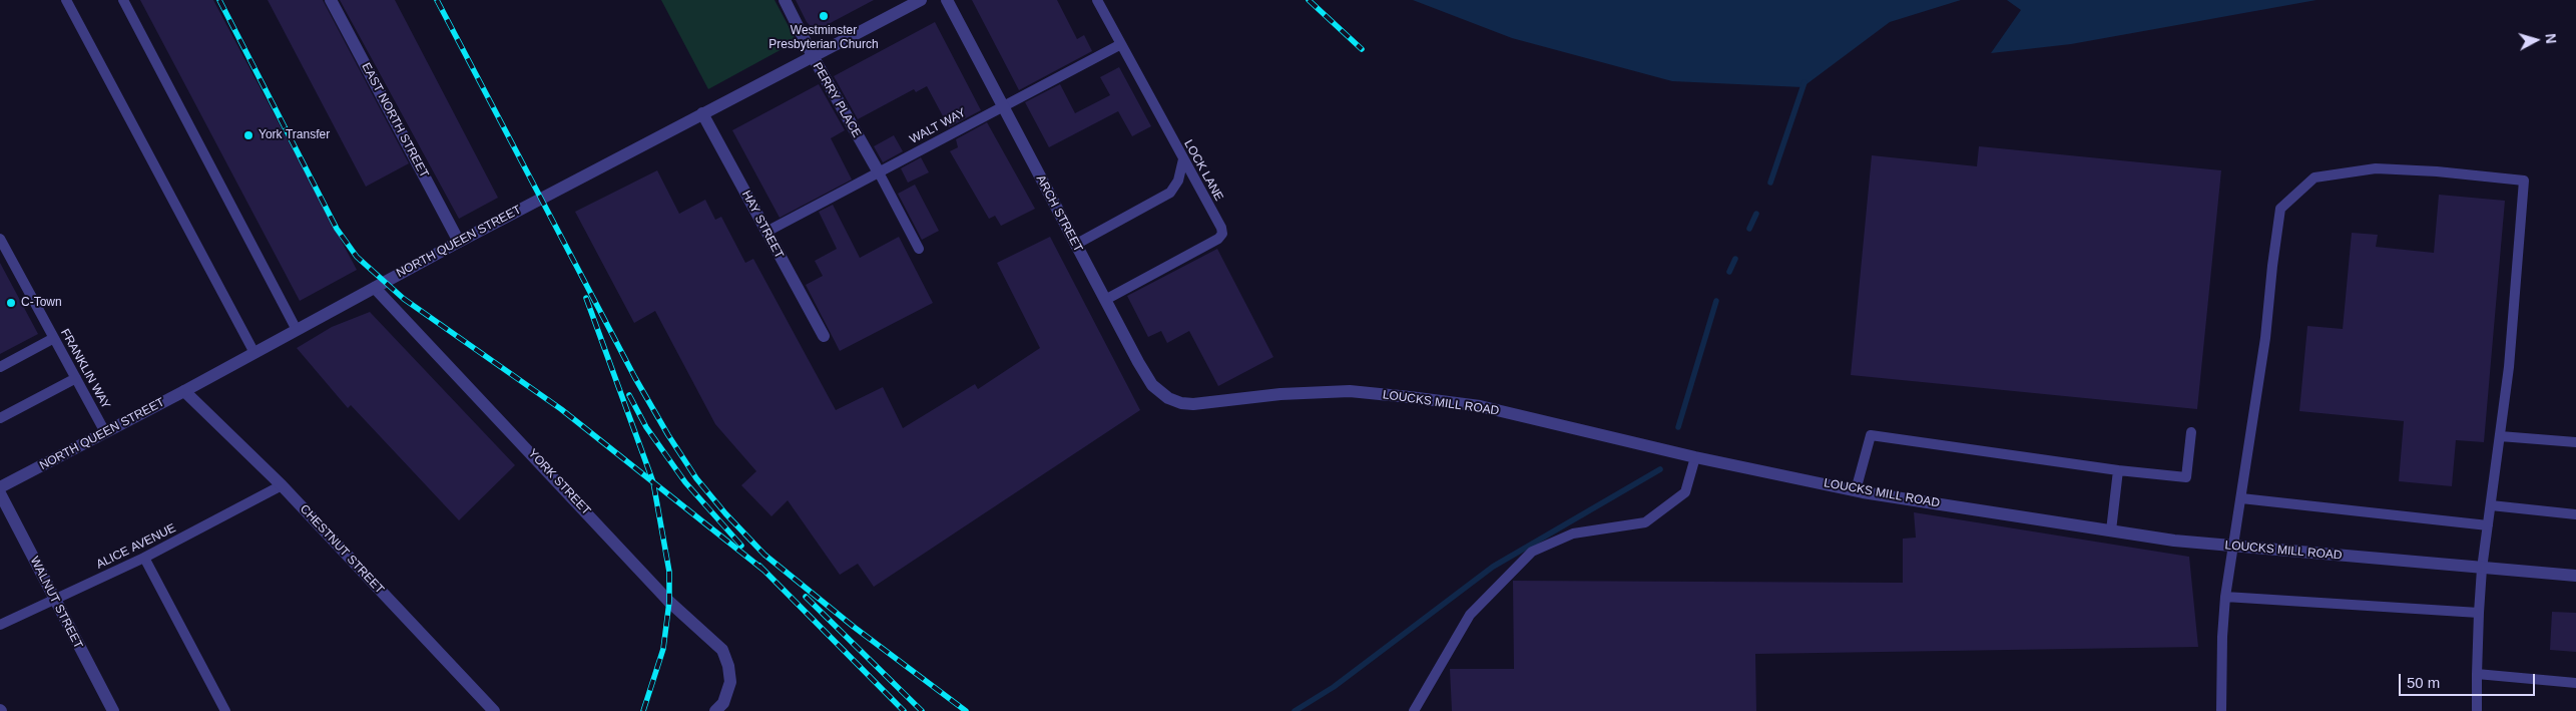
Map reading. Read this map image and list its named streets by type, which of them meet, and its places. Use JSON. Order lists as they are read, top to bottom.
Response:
{
  "streets": {
    "street": [
      "PERRY PLACE",
      "EAST NORTH STREET",
      "ARCH STREET",
      "HAY STREET",
      "NORTH QUEEN STREET",
      "LOUCKS MILL ROAD",
      "YORK STREET",
      "CHESTNUT STREET",
      "WALNUT STREET"
    ],
    "lane": [
      "WALT WAY",
      "LOCK LANE",
      "FRANKLIN WAY",
      "ALICE AVENUE"
    ]
  },
  "crossings": [
    ["PERRY PLACE", "WALT WAY"],
    ["PERRY PLACE", "NORTH QUEEN STREET"],
    ["EAST NORTH STREET", "NORTH QUEEN STREET"],
    ["WALT WAY", "LOCK LANE"],
    ["WALT WAY", "ARCH STREET"],
    ["WALT WAY", "HAY STREET"],
    ["LOCK LANE", "ARCH STREET"],
    ["ARCH STREET", "LOUCKS MILL ROAD"],
    ["HAY STREET", "NORTH QUEEN STREET"],
    ["NORTH QUEEN STREET", "FRANKLIN WAY"],
    ["NORTH QUEEN STREET", "YORK STREET"],
    ["NORTH QUEEN STREET", "CHESTNUT STREET"],
    ["ALICE AVENUE", "CHESTNUT STREET"],
    ["ALICE AVENUE", "WALNUT STREET"]
  ],
  "places": ["Westminster Presbyterian Church", "York Transfer", "C-Town"],
  "scale_bar": "50 m",
  "north": "right"
}
